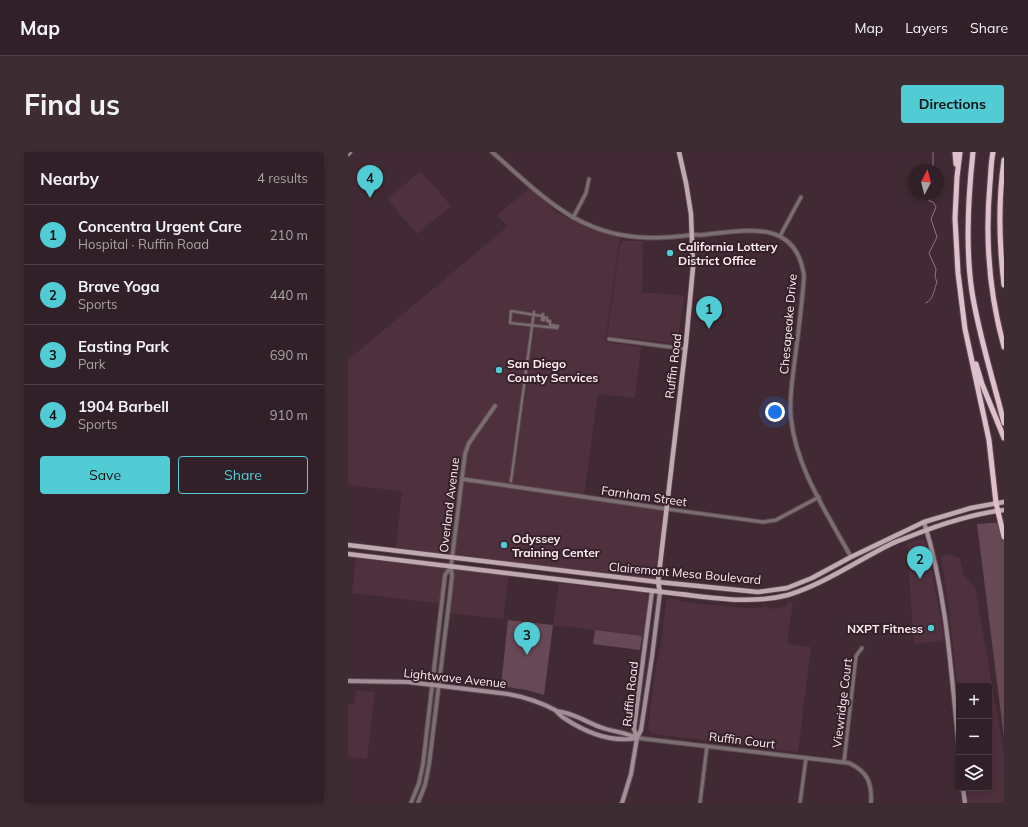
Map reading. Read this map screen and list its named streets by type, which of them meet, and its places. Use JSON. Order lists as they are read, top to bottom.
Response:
{
  "streets": {
    "main road": ["Ruffin Road", "Clairemont Mesa Boulevard", "Lightwave Avenue"],
    "street": [
      "Chesapeake Drive",
      "Farnham Street",
      "Overland Avenue",
      "Viewridge Court",
      "Ruffin Court"
    ]
  },
  "crossings": [
    ["Chesapeake Drive", "Ruffin Road"],
    ["Chesapeake Drive", "Farnham Street"],
    ["Chesapeake Drive", "Clairemont Mesa Boulevard"],
    ["Ruffin Road", "Farnham Street"],
    ["Ruffin Road", "Clairemont Mesa Boulevard"],
    ["Ruffin Road", "Lightwave Avenue"],
    ["Ruffin Road", "Ruffin Court"],
    ["Farnham Street", "Overland Avenue"],
    ["Overland Avenue", "Clairemont Mesa Boulevard"],
    ["Overland Avenue", "Lightwave Avenue"],
    ["Lightwave Avenue", "Ruffin Court"],
    ["Viewridge Court", "Ruffin Court"]
  ],
  "places": [
    "California Lottery District Office",
    "San Diego County Services",
    "Odyssey Training Center",
    "NXPT Fitness"
  ],
  "north": "top",
  "page": {
    "header": "Map",
    "nav": ["Map", "Layers", "Share"],
    "buttons": [
      "Directions",
      ["Save", "Share"]
    ],
    "title": "Find us",
    "heading": ["Nearby", "4 results"],
    "pins": [
      "4",
      "1",
      "2",
      "3"
    ],
    "list": [
      {
        "mark": "1",
        "name": "Concentra Urgent Care",
        "note": "Hospital · Ruffin Road",
        "value": "210 m"
      },
      {
        "mark": "2",
        "name": "Brave Yoga",
        "note": "Sports",
        "value": "440 m"
      },
      {
        "mark": "3",
        "name": "Easting Park",
        "note": "Park",
        "value": "690 m"
      },
      {
        "mark": "4",
        "name": "1904 Barbell",
        "note": "Sports",
        "value": "910 m"
      }
    ],
    "map_buttons": ["+", "−"]
  }
}
